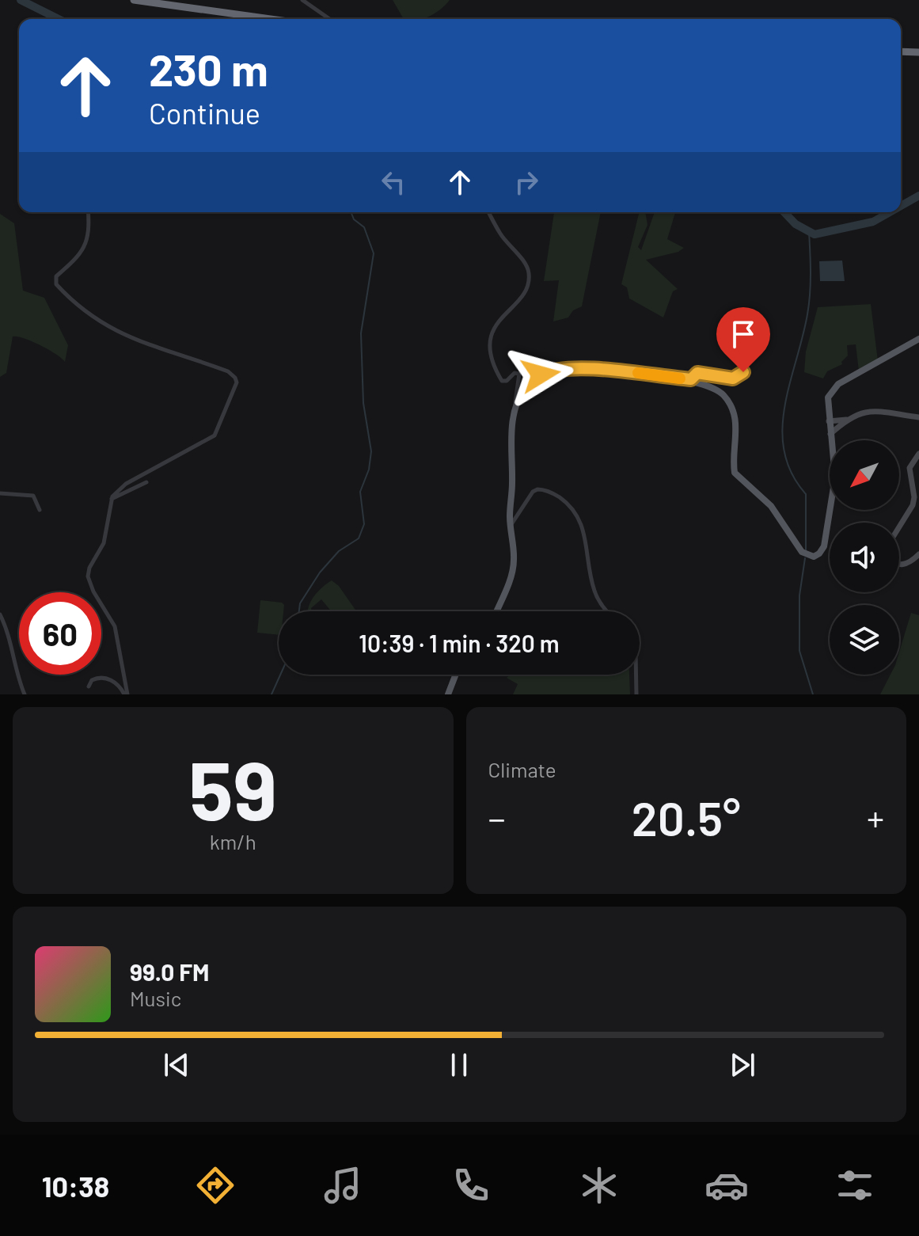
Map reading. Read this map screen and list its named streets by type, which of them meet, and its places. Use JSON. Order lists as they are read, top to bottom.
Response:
{
  "north": "bottom left",
  "page": {
    "turn": ["230 m", "Continue"],
    "limit": "60",
    "trip": "10:39 · 1 min · 320 m",
    "tile": [
      ["59", "km/h"],
      "Climate"
    ],
    "heat": ["−", "20.5°", "+"],
    "song": ["99.0 FM", "Music"],
    "tabs": "10:38"
  }
}
